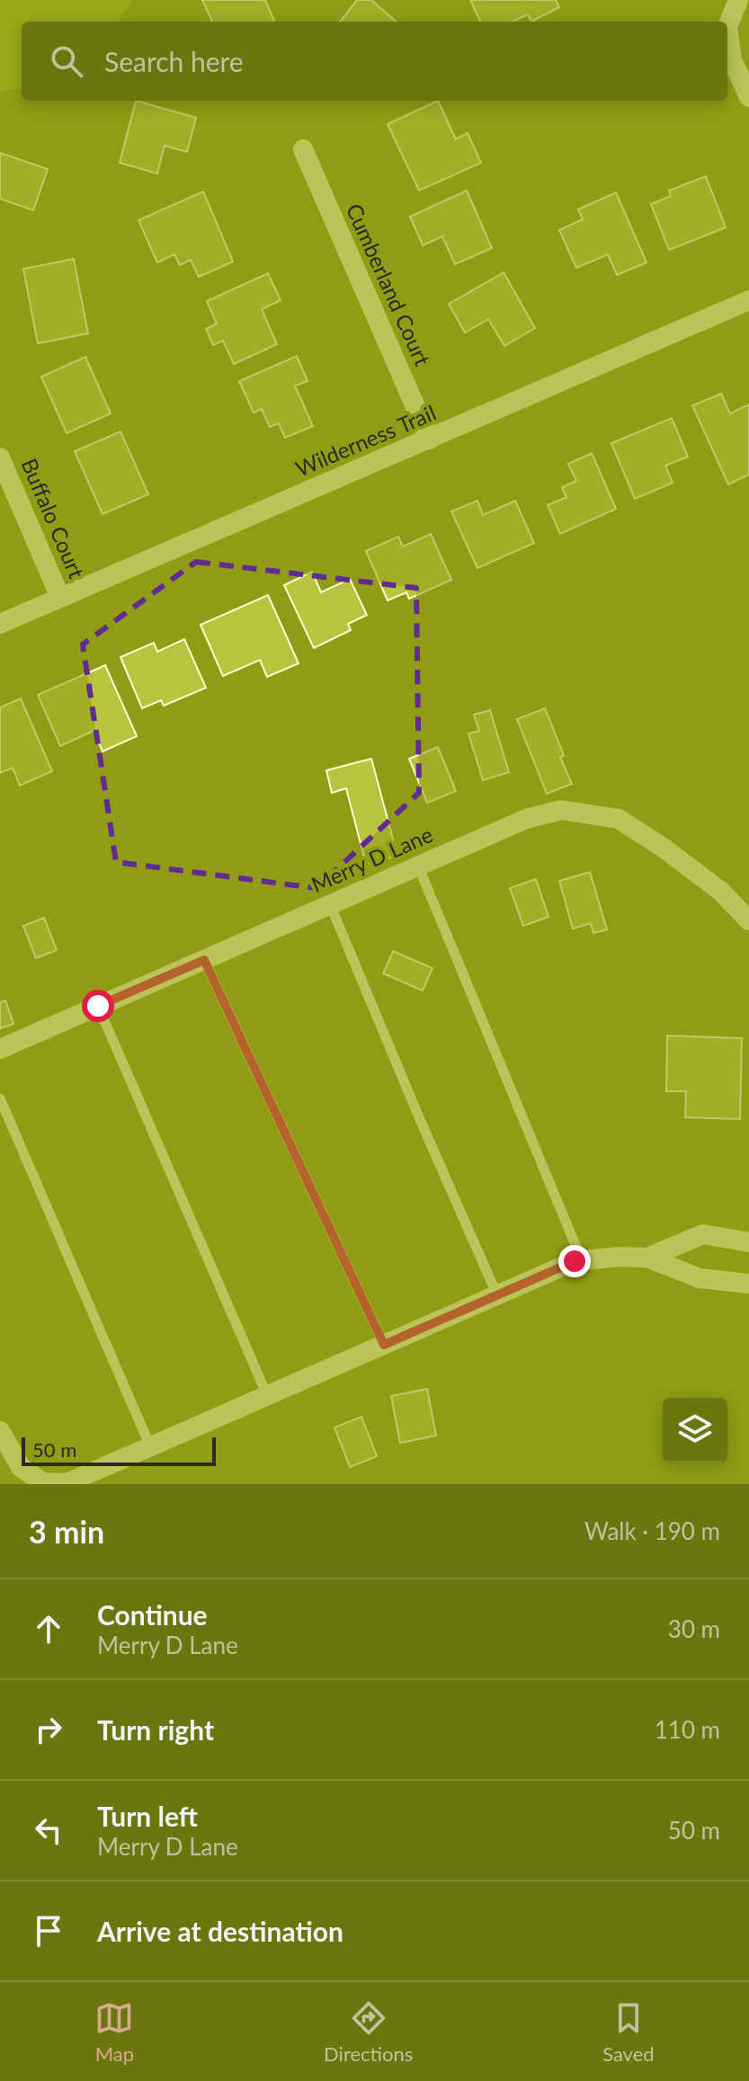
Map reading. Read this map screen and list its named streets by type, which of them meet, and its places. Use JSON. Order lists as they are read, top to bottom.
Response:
{
  "streets": {
    "street": [
      "Cumberland Court",
      "Wilderness Trail",
      "Buffalo Court",
      "Merry D Lane"
    ]
  },
  "crossings": [
    ["Cumberland Court", "Wilderness Trail"],
    ["Wilderness Trail", "Buffalo Court"]
  ],
  "scale_bar": "50 m",
  "page": {
    "search": "Search here",
    "scale": "50 m",
    "heading": ["3 min", "Walk · 190 m"],
    "list": [
      ["Continue", "Merry D Lane", "30 m"],
      ["Turn right", "110 m"],
      ["Turn left", "Merry D Lane", "50 m"],
      "Arrive at destination"
    ],
    "nav": ["Map", "Directions", "Saved"]
  }
}
